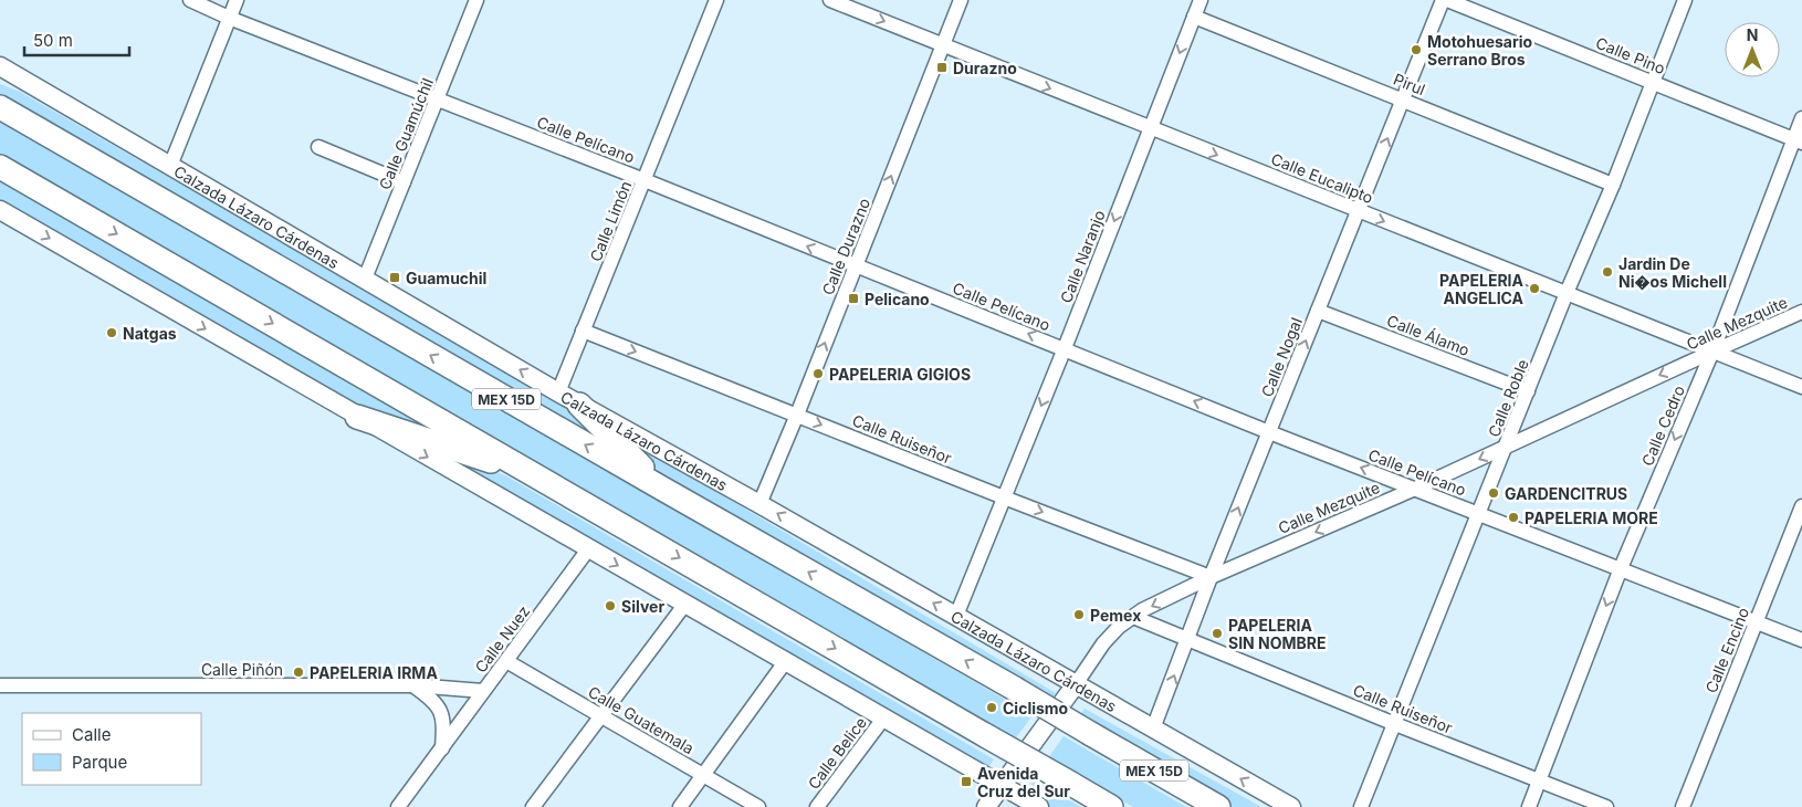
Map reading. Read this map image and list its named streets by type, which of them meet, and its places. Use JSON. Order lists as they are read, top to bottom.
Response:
{
  "streets": {
    "highway": ["Calzada Lázaro Cárdenas", "MEX 15D"],
    "street": [
      "Calle Pino",
      "Pirul",
      "Calle Guamúchil",
      "Calle Pelícano",
      "Calle Eucalipto",
      "Calle Limón",
      "Calle Durazno",
      "Calle Naranjo",
      "Calle Mezquite",
      "Calle Álamo",
      "Calle Nogal",
      "Calle Roble",
      "Calle Cedro",
      "Calle Ruiseñor",
      "Calle Nuez",
      "Calle Encino",
      "Calle Piñón",
      "Calle Guatemala",
      "Calle Belice"
    ]
  },
  "crossings": [
    ["Calle Pino", "Calle Roble"],
    ["Calle Pino", "Calle Cedro"],
    ["Pirul", "Calle Naranjo"],
    ["Pirul", "Calle Nogal"],
    ["Pirul", "Calle Roble"],
    ["Calle Guamúchil", "Calle Pelícano"],
    ["Calle Guamúchil", "Calzada Lázaro Cárdenas"],
    ["Calle Pelícano", "Calle Limón"],
    ["Calle Pelícano", "Calle Durazno"],
    ["Calle Pelícano", "Calle Naranjo"],
    ["Calle Pelícano", "Calle Mezquite"],
    ["Calle Pelícano", "Calle Nogal"],
    ["Calle Pelícano", "Calle Roble"],
    ["Calle Pelícano", "Calle Cedro"],
    ["Calle Pelícano", "Calle Encino"],
    ["Calle Eucalipto", "Calle Durazno"],
    ["Calle Eucalipto", "Calle Naranjo"],
    ["Calle Eucalipto", "Calle Mezquite"],
    ["Calle Eucalipto", "Calle Nogal"],
    ["Calle Eucalipto", "Calle Roble"],
    ["Calle Eucalipto", "Calle Cedro"],
    ["Calzada Lázaro Cárdenas", "Calle Limón"],
    ["Calzada Lázaro Cárdenas", "Calle Durazno"],
    ["Calzada Lázaro Cárdenas", "Calle Naranjo"],
    ["Calzada Lázaro Cárdenas", "Calle Mezquite"],
    ["Calzada Lázaro Cárdenas", "Calle Nogal"],
    ["Calle Limón", "Calle Ruiseñor"],
    ["Calle Durazno", "Calle Ruiseñor"],
    ["Calle Naranjo", "Calle Ruiseñor"],
    ["Calle Mezquite", "Calle Nogal"],
    ["Calle Mezquite", "Calle Roble"],
    ["Calle Mezquite", "Calle Cedro"],
    ["Calle Mezquite", "Calle Ruiseñor"],
    ["Calle Álamo", "Calle Nogal"],
    ["Calle Álamo", "Calle Roble"],
    ["Calle Nogal", "Calle Ruiseñor"],
    ["Calle Roble", "Calle Ruiseñor"],
    ["Calle Cedro", "Calle Ruiseñor"],
    ["Calle Nuez", "Calle Piñón"],
    ["Calle Nuez", "Calle Guatemala"]
  ],
  "one_way": [
    "Calle Pelícano",
    "Calle Eucalipto",
    "Calle Durazno",
    "Calle Naranjo",
    "Calle Mezquite",
    "Calle Nogal",
    "Calle Cedro",
    "Calle Ruiseñor"
  ],
  "places": {
    "other": [
      "Motohuesario Serrano Bros",
      "Jardin De Ni�os Michell",
      "PAPELERIA ANGELICA",
      "Natgas",
      "PAPELERIA GIGIOS",
      "GARDENCITRUS",
      "PAPELERIA MORE",
      "Silver",
      "Pemex",
      "PAPELERIA SIN NOMBRE",
      "PAPELERIA IRMA",
      "Ciclismo"
    ],
    "transit": [
      "Durazno",
      "Guamuchil",
      "Pelicano",
      "Avenida Cruz del Sur"
    ]
  },
  "legend": ["Calle", "Parque"],
  "scale_bar": "50 m",
  "north": "top"
}
